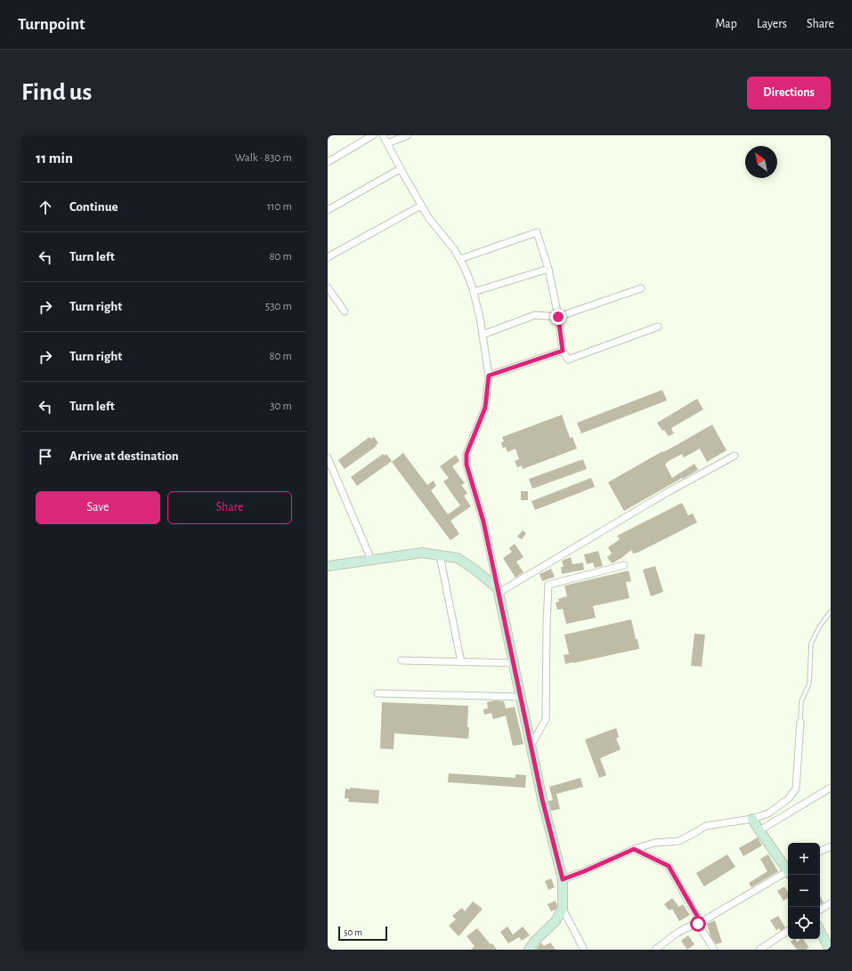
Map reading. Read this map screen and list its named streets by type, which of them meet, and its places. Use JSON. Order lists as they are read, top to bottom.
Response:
{
  "scale_bar": "50 m",
  "north": "top left",
  "page": {
    "header": "Turnpoint",
    "nav": ["Map", "Layers", "Share"],
    "buttons": [
      "Directions",
      ["Save", "Share"]
    ],
    "title": "Find us",
    "heading": ["11 min", "Walk · 830 m"],
    "list": [
      ["Continue", "110 m"],
      ["Turn left", "80 m"],
      ["Turn right", "530 m"],
      ["Turn right", "80 m"],
      ["Turn left", "30 m"],
      "Arrive at destination"
    ],
    "map_buttons": ["+", "−"],
    "scale": "50 m"
  }
}
